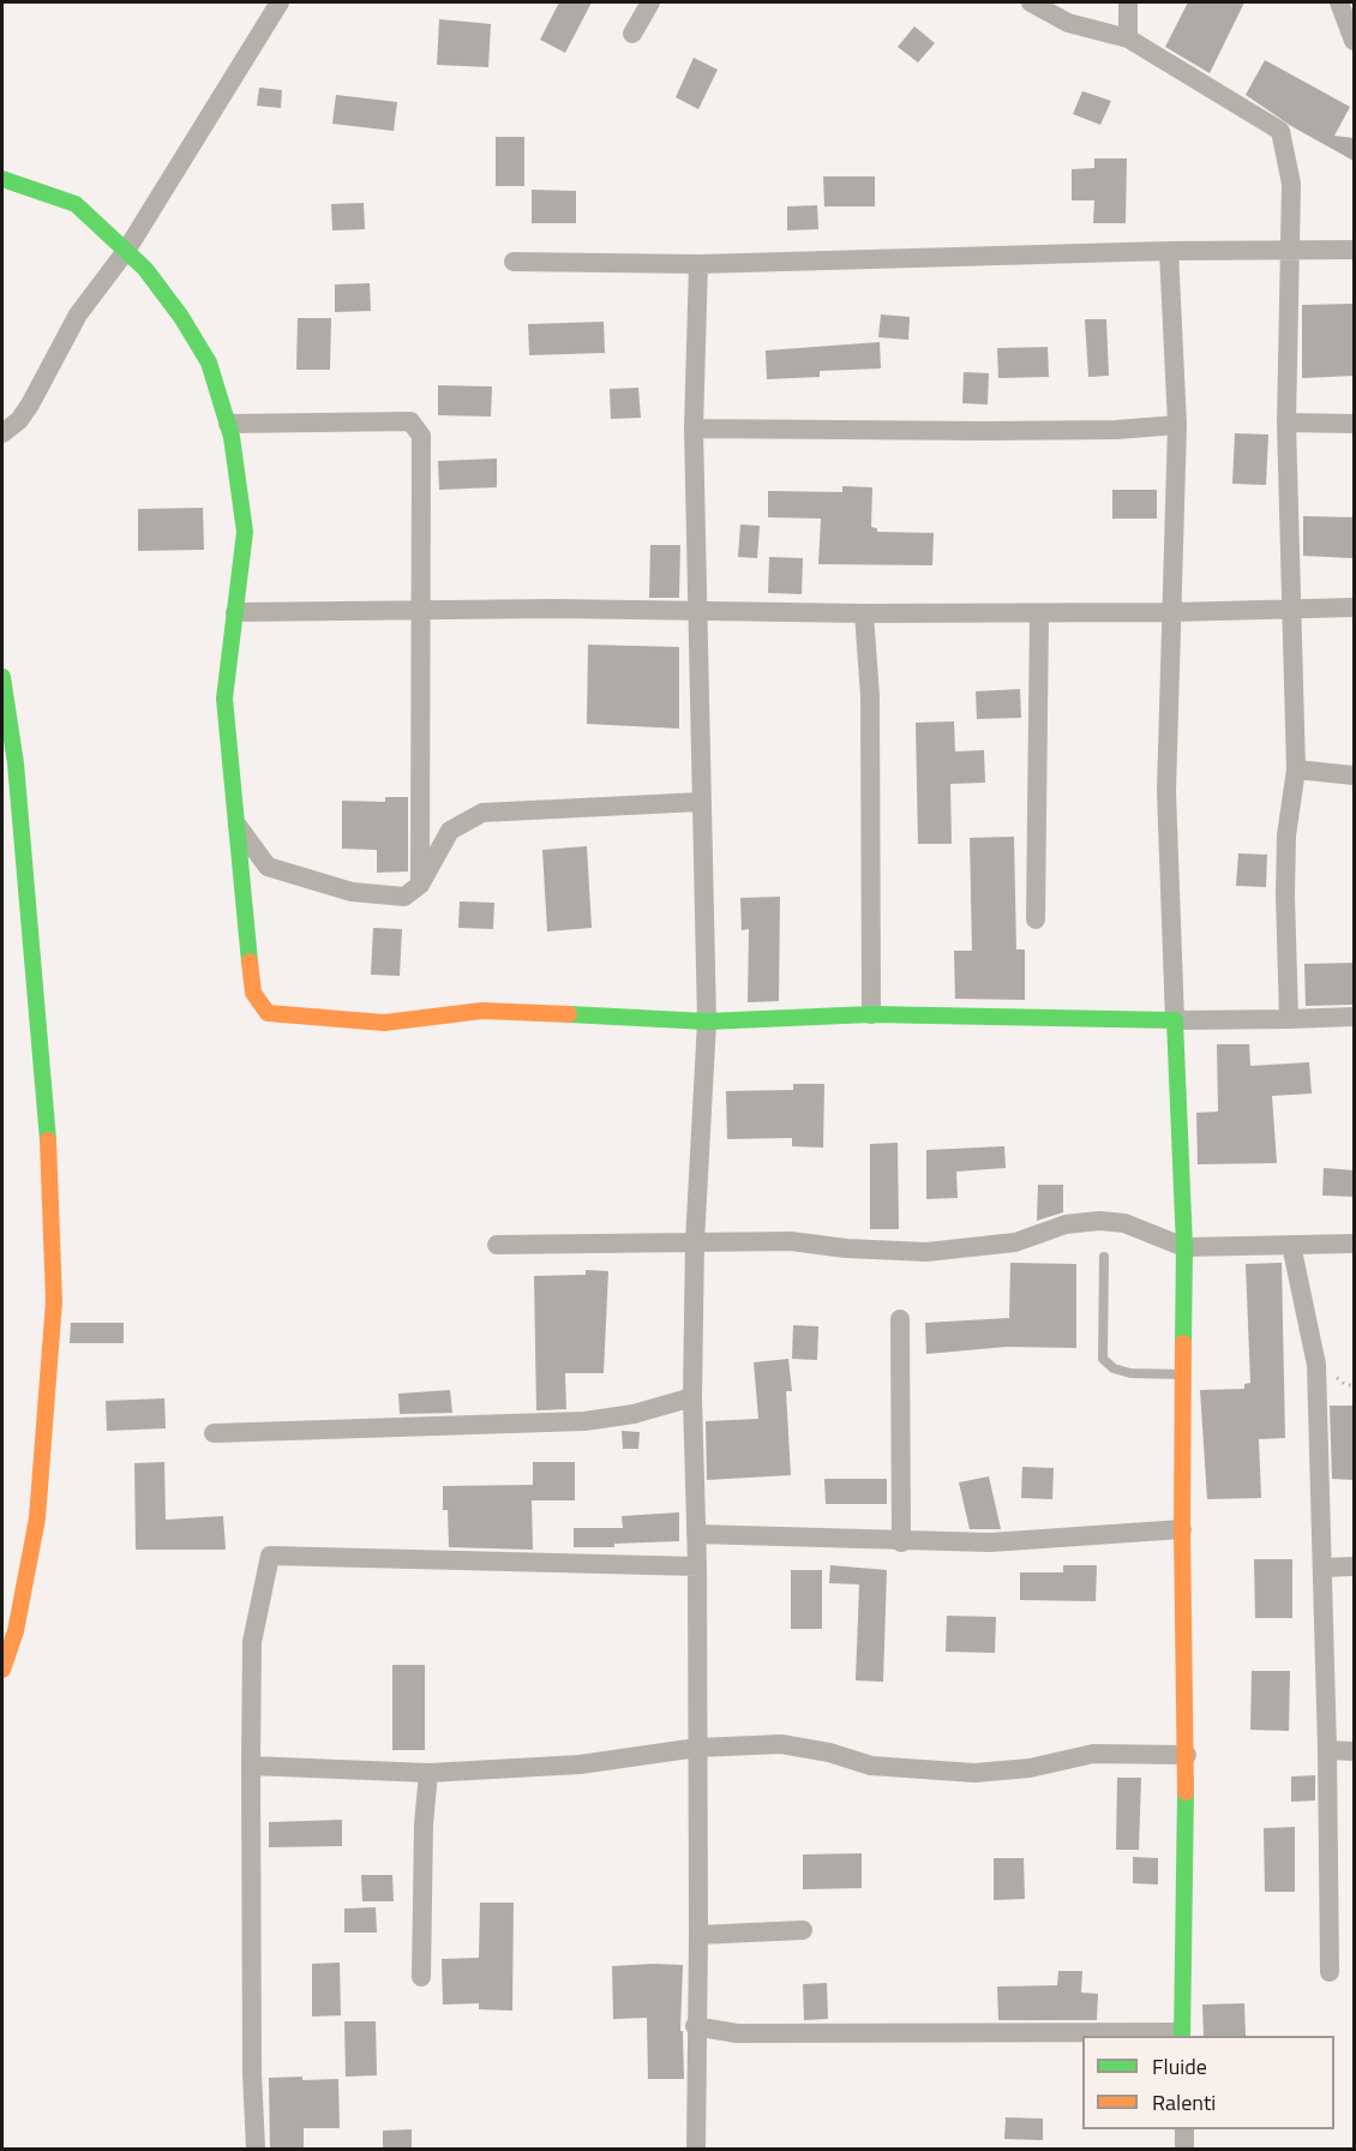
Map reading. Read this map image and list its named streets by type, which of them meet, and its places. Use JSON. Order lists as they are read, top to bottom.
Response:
{
  "legend": ["Fluide", "Ralenti"]
}
